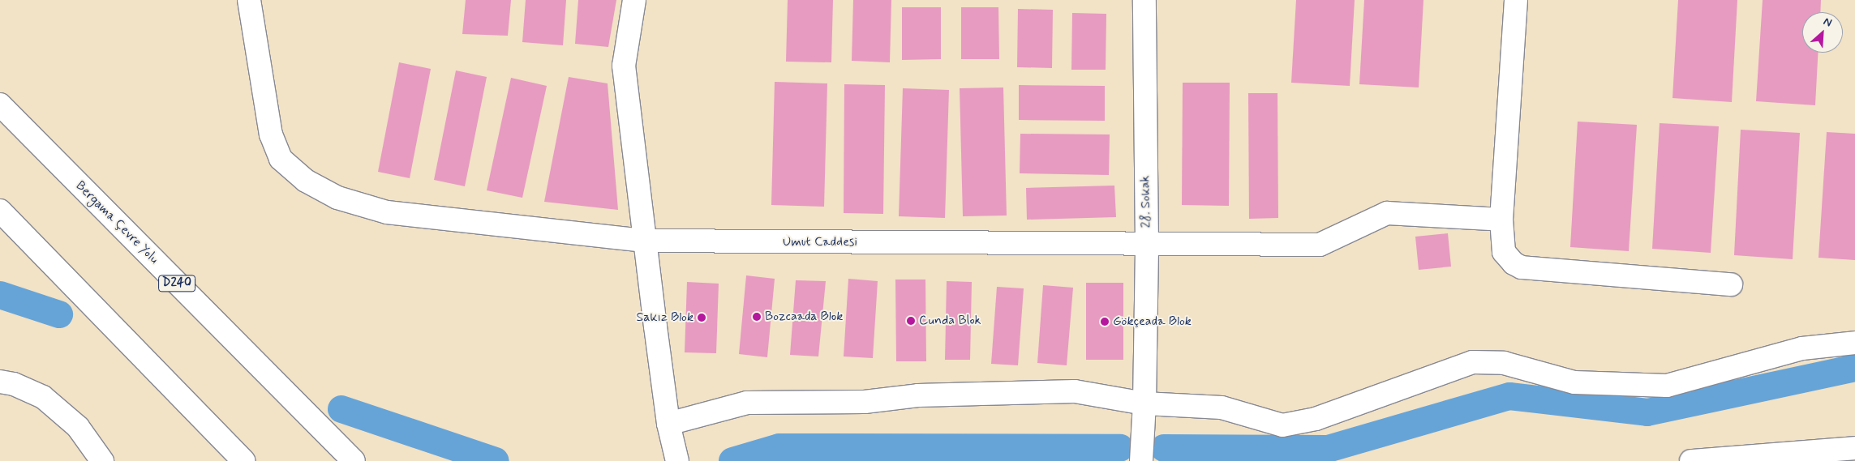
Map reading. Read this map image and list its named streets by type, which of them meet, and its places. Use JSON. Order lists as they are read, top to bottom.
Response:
{
  "streets": {
    "main road": [
      "28. Sokak",
      "Bergama Çevre Yolu",
      "Umut Caddesi",
      "D240"
    ]
  },
  "crossings": [
    ["28. Sokak", "Umut Caddesi"]
  ],
  "places": [
    "Bozcaada Blok",
    "Sakız Blok",
    "Cunda Blok",
    "Gökçeada Blok"
  ],
  "north": "top right"
}
